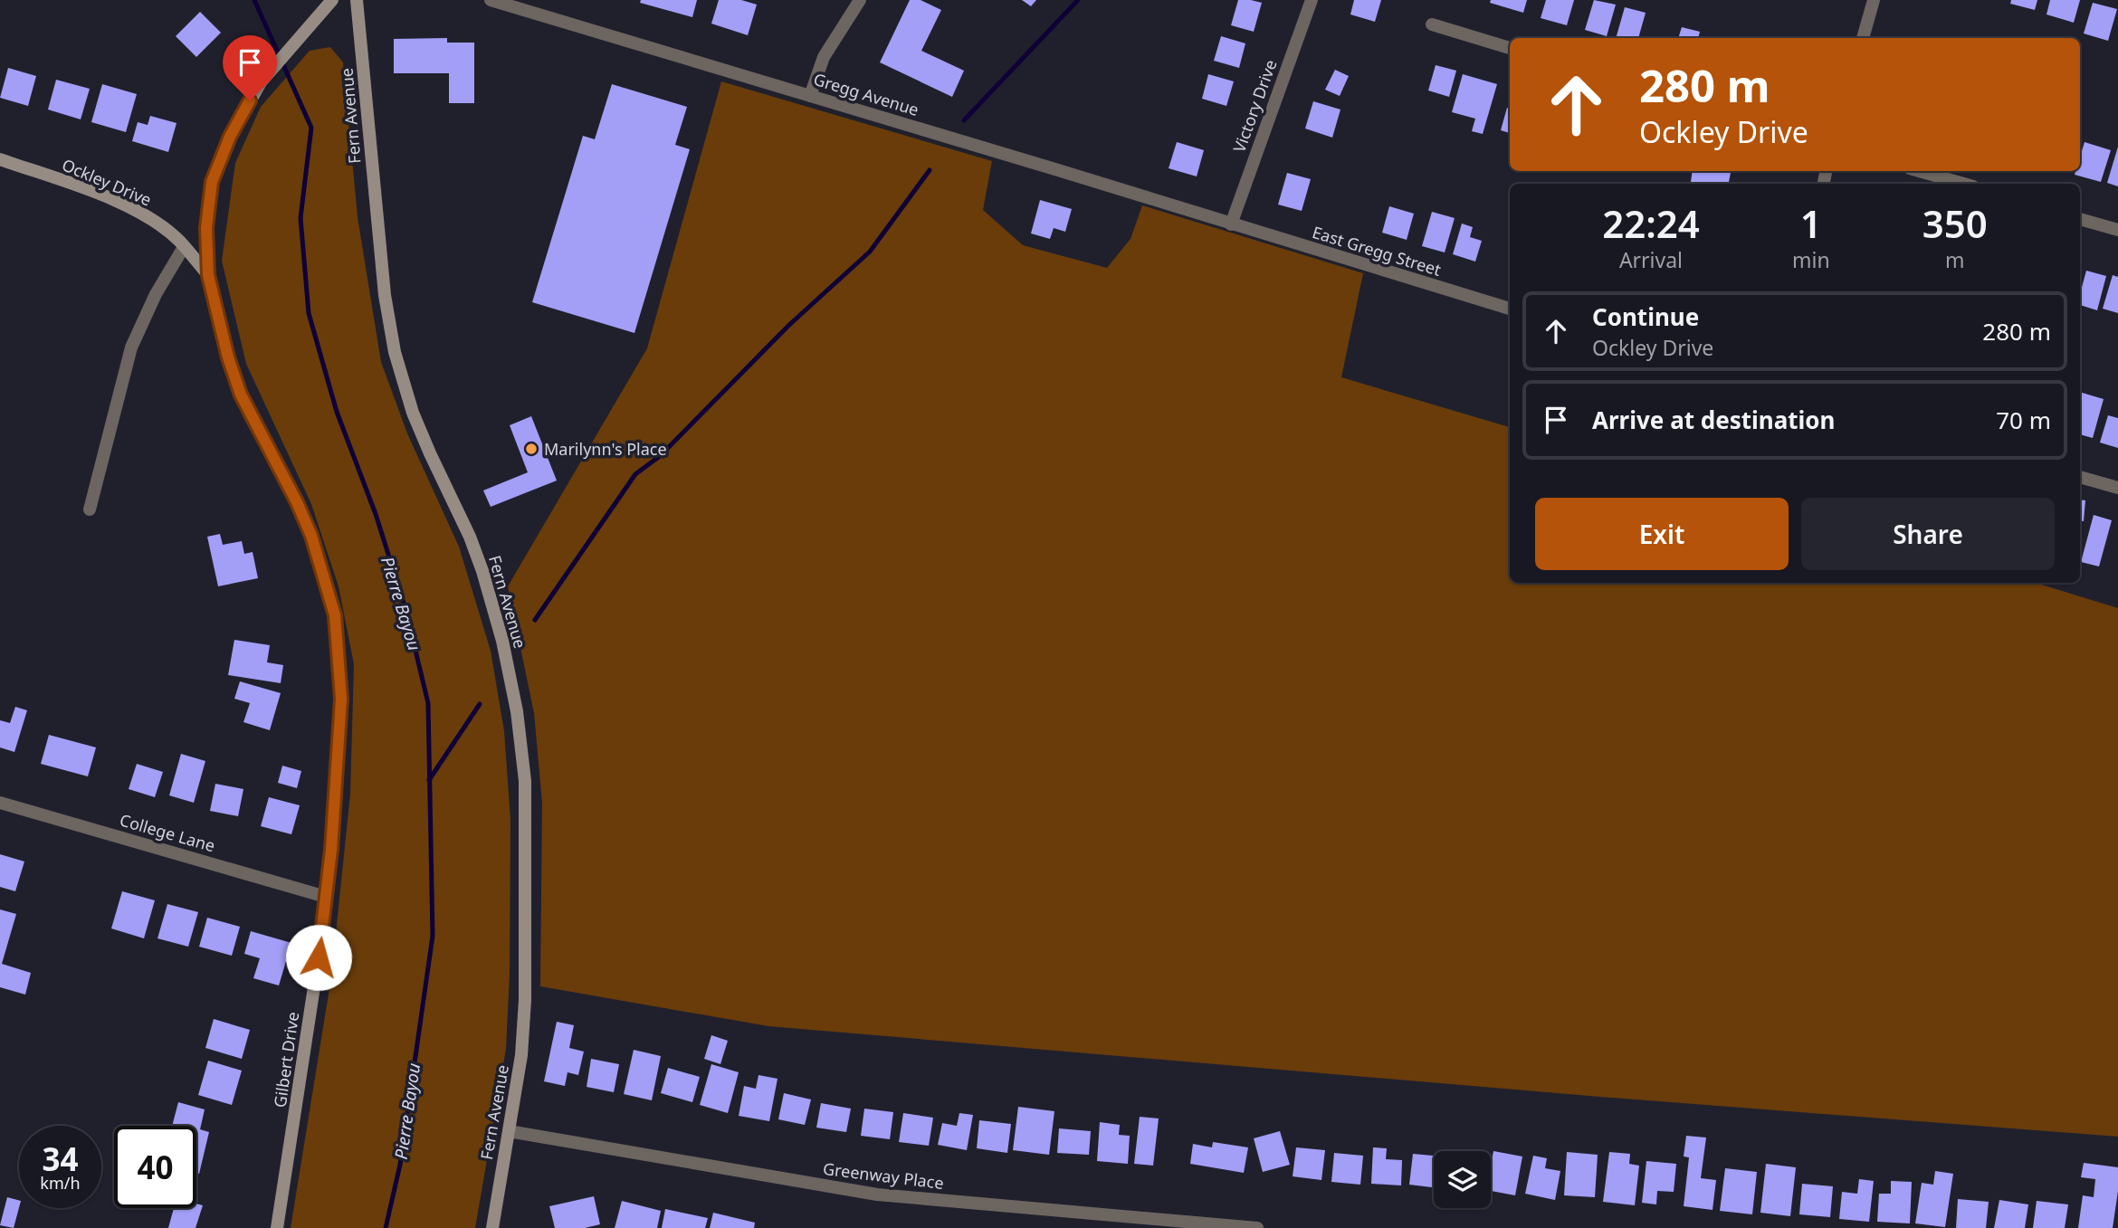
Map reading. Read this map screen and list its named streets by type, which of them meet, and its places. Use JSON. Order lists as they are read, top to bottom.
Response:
{
  "streets": {
    "street": [
      "Gregg Avenue",
      "Victory Drive",
      "Fern Avenue",
      "Ockley Drive",
      "East Gregg Street",
      "College Lane",
      "Gilbert Drive",
      "Greenway Place"
    ]
  },
  "crossings": [
    ["Gregg Avenue", "Victory Drive"],
    ["Gregg Avenue", "East Gregg Street"],
    ["Victory Drive", "East Gregg Street"],
    ["Fern Avenue", "Greenway Place"],
    ["Ockley Drive", "Gilbert Drive"],
    ["College Lane", "Gilbert Drive"]
  ],
  "water": ["Pierre Bayou"],
  "places": ["Marilynn's Place"],
  "page": {
    "turn": ["280 m", "Ockley Drive"],
    "eta": [
      "22:24",
      "Arrival",
      "1",
      "min",
      "350",
      "m"
    ],
    "list": [
      {
        "name": "Continue",
        "note": "Ockley Drive",
        "value": "280 m"
      },
      {
        "name": "Arrive at destination",
        "value": "70 m"
      }
    ],
    "buttons": ["Exit", "Share"],
    "speed": "34 km/h",
    "limit": "40"
  }
}
